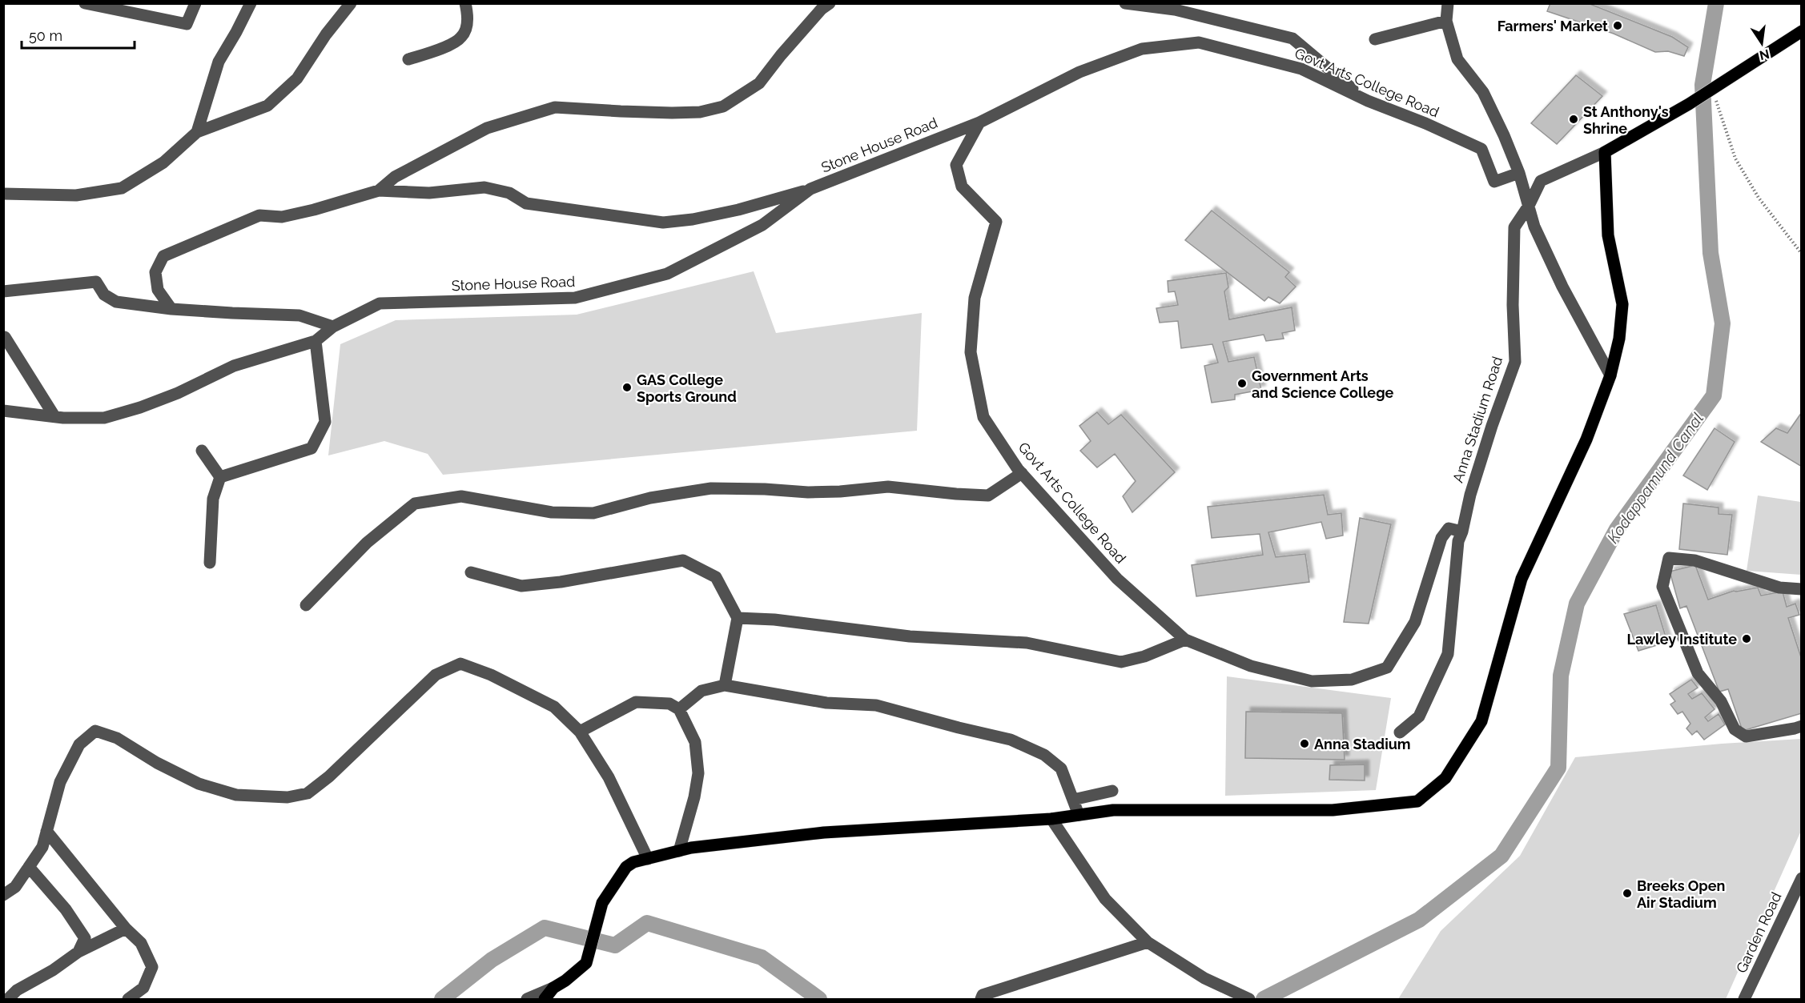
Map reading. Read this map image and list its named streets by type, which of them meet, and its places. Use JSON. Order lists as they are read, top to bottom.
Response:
{
  "streets": {
    "street": [
      "Govt Arts College Road",
      "Stone House Road",
      "Anna Stadium Road",
      "Garden Road"
    ]
  },
  "crossings": [
    ["Govt Arts College Road", "Stone House Road"],
    ["Govt Arts College Road", "Anna Stadium Road"]
  ],
  "water": ["Kodappamund Canal"],
  "places": [
    "Farmers' Market",
    "St Anthony's Shrine",
    "Government Arts and Science College",
    "GAS College Sports Ground",
    "Lawley Institute",
    "Anna Stadium",
    "Breeks Open Air Stadium"
  ],
  "scale_bar": "50 m",
  "north": "bottom"
}
